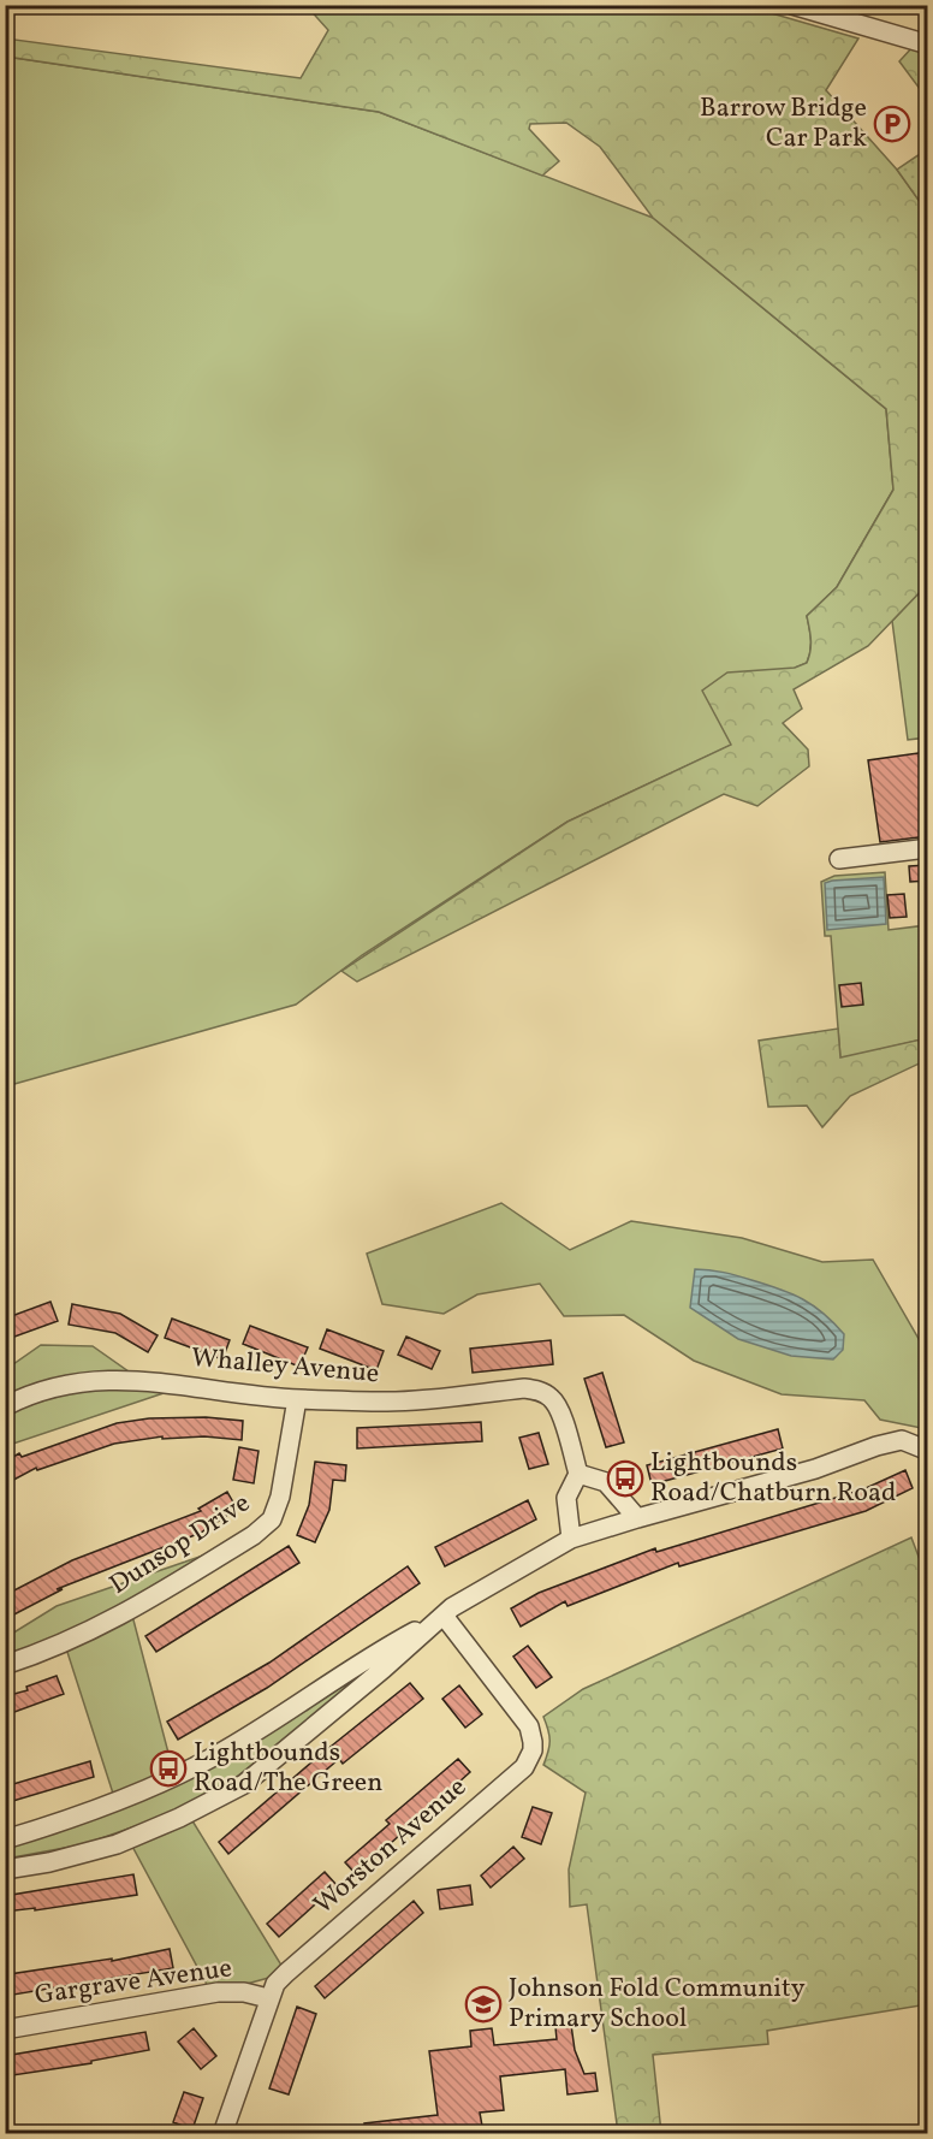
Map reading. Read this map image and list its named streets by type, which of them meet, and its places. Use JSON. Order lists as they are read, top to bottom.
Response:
{
  "streets": {
    "street": [
      "Whalley Avenue",
      "Dunsop Drive",
      "Worston Avenue",
      "Gargrave Avenue"
    ]
  },
  "crossings": [
    ["Whalley Avenue", "Dunsop Drive"],
    ["Worston Avenue", "Gargrave Avenue"]
  ],
  "places": {
    "parking": ["Barrow Bridge Car Park"],
    "bus stop": ["Lightbounds Road/Chatburn Road", "Lightbounds Road/The Green"],
    "school or university": ["Johnson Fold Community Primary School"]
  }
}
